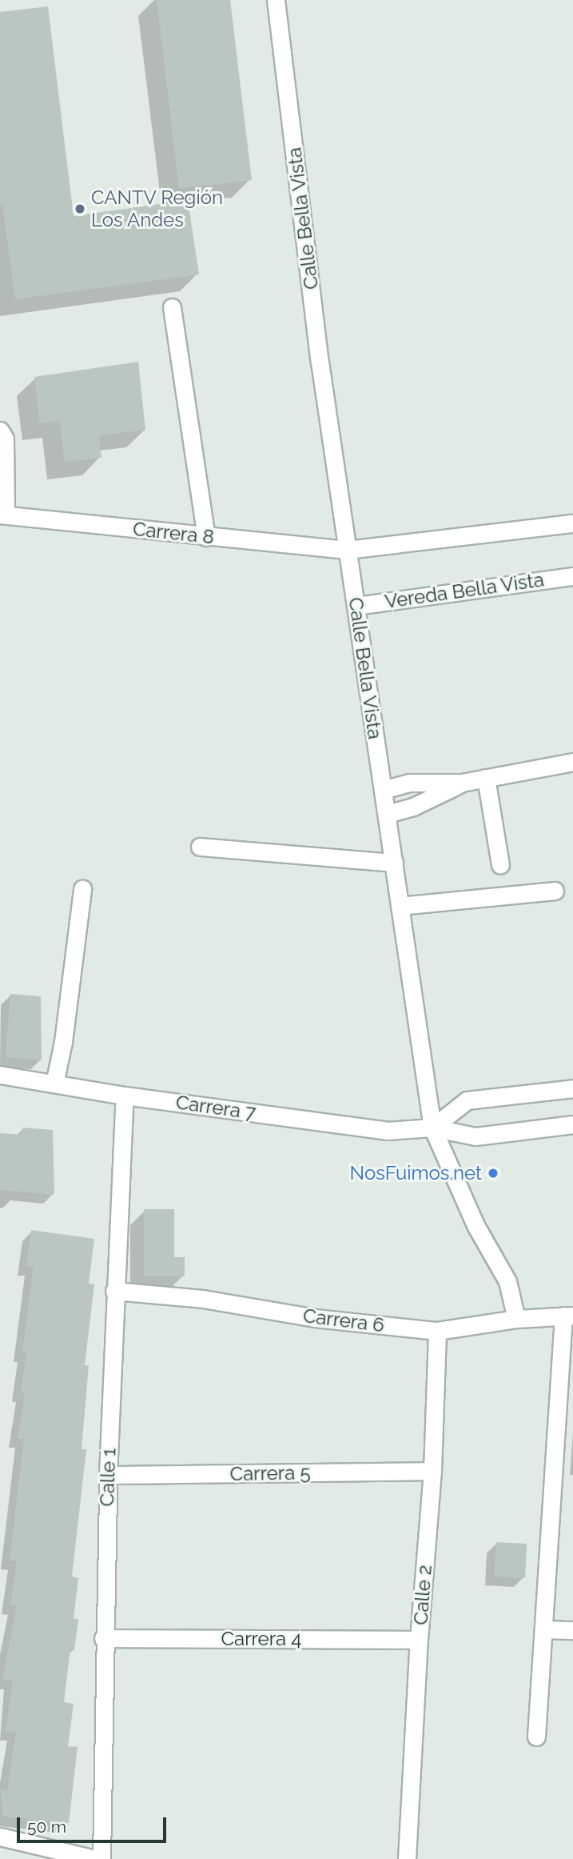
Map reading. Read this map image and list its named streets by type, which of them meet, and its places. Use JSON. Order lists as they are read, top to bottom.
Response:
{
  "streets": {
    "street": [
      "Calle Bella Vista",
      "Carrera 8",
      "Vereda Bella Vista",
      "Carrera 7",
      "Carrera 6",
      "Carrera 5",
      "Calle 1",
      "Calle 2",
      "Carrera 4"
    ]
  },
  "crossings": [
    ["Calle Bella Vista", "Carrera 8"],
    ["Calle Bella Vista", "Vereda Bella Vista"],
    ["Calle Bella Vista", "Carrera 7"],
    ["Calle Bella Vista", "Carrera 6"],
    ["Carrera 7", "Calle 1"],
    ["Carrera 6", "Calle 1"],
    ["Carrera 6", "Calle 2"],
    ["Carrera 5", "Calle 1"],
    ["Carrera 5", "Calle 2"],
    ["Calle 1", "Carrera 4"],
    ["Calle 2", "Carrera 4"]
  ],
  "places": ["CANTV Región Los Andes", "NosFuimos.net"],
  "scale_bar": "50 m"
}
